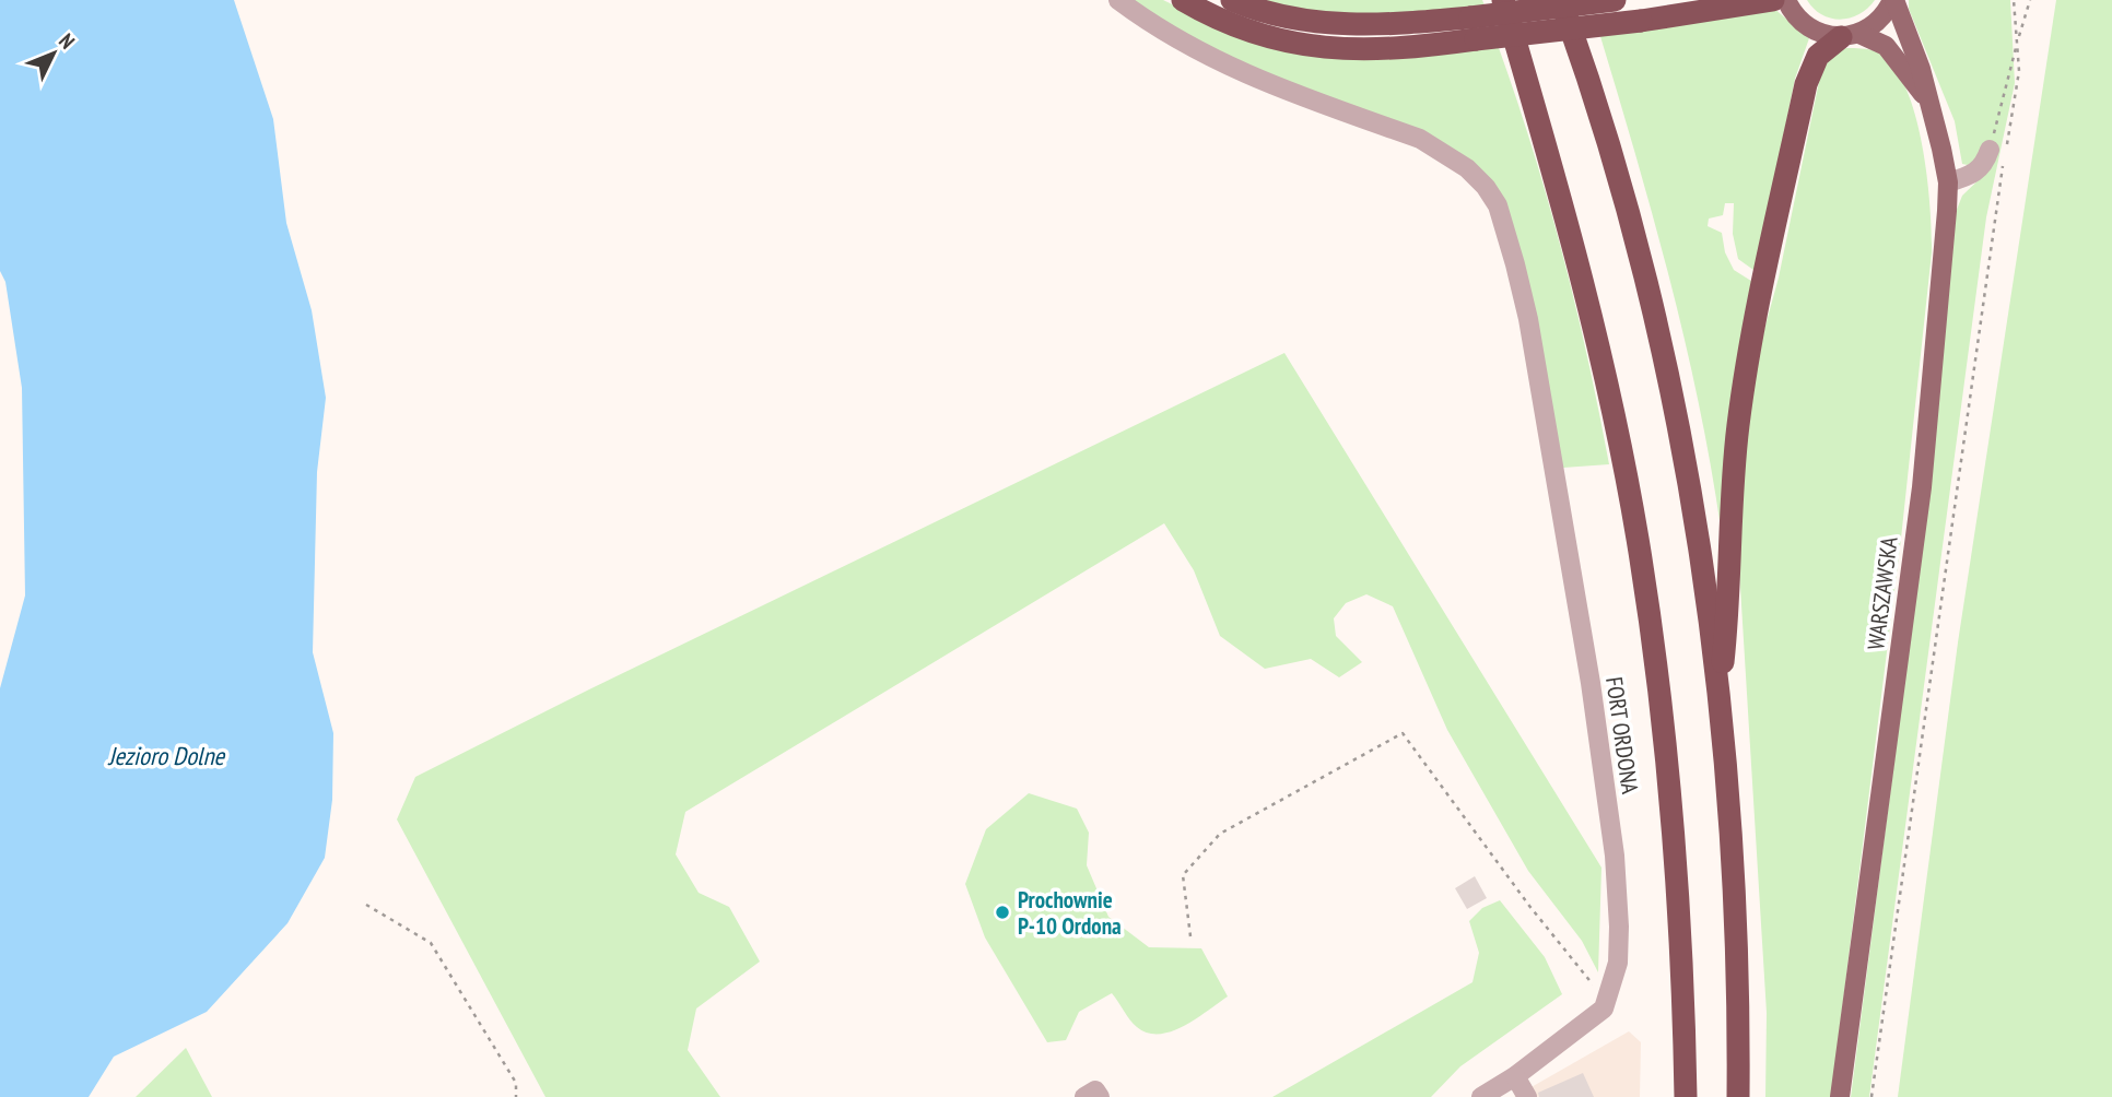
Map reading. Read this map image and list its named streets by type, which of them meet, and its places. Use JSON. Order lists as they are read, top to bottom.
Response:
{
  "streets": {
    "main road": ["WARSZAWSKA"],
    "street": ["FORT ORDONA"]
  },
  "water": ["Jezioro Dolne"],
  "places": ["Prochownie P-10 Ordona"],
  "north": "top right"
}
